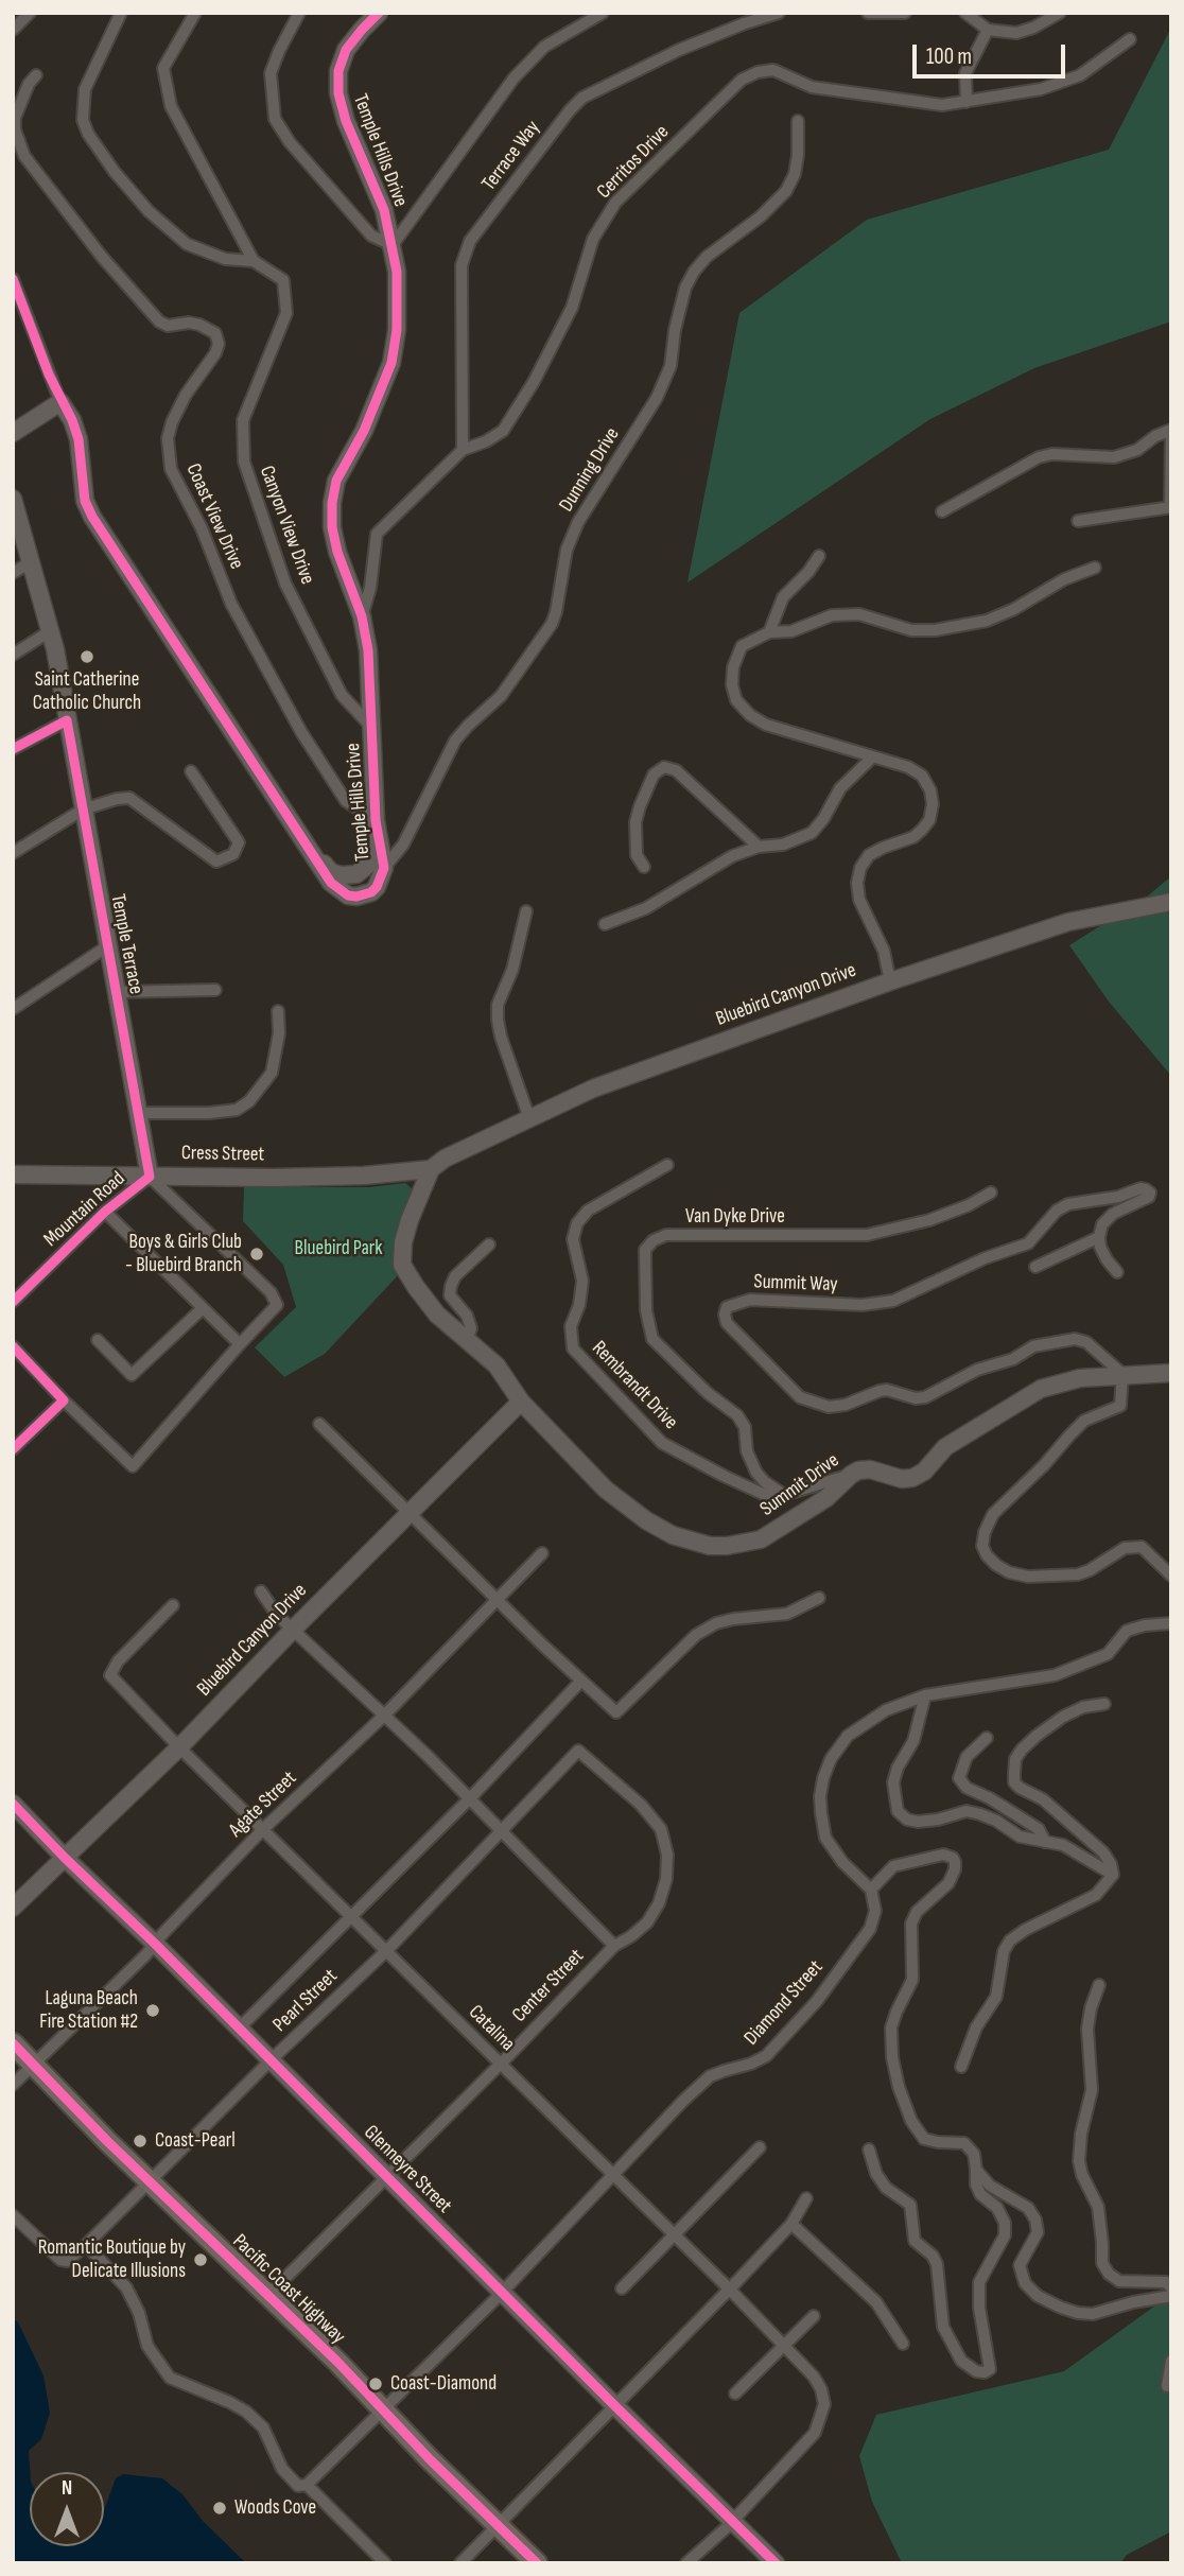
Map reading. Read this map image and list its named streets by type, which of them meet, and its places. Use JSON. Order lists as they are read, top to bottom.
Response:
{
  "streets": {
    "highway": ["Pacific Coast Highway"],
    "street": [
      "Temple Hills Drive",
      "Terrace Way",
      "Cerritos Drive",
      "Dunning Drive",
      "Coast View Drive",
      "Canyon View Drive",
      "Temple Terrace",
      "Bluebird Canyon Drive",
      "Cress Street",
      "Mountain Road",
      "Van Dyke Drive",
      "Summit Way",
      "Rembrandt Drive",
      "Summit Drive",
      "Agate Street",
      "Center Street",
      "Pearl Street",
      "Diamond Street",
      "Catalina",
      "Glenneyre Street"
    ]
  },
  "crossings": [
    ["Temple Hills Drive", "Cerritos Drive"],
    ["Temple Hills Drive", "Dunning Drive"],
    ["Temple Hills Drive", "Coast View Drive"],
    ["Temple Hills Drive", "Canyon View Drive"],
    ["Terrace Way", "Cerritos Drive"],
    ["Temple Terrace", "Cress Street"],
    ["Temple Terrace", "Mountain Road"],
    ["Bluebird Canyon Drive", "Cress Street"],
    ["Bluebird Canyon Drive", "Summit Drive"],
    ["Bluebird Canyon Drive", "Catalina"],
    ["Bluebird Canyon Drive", "Glenneyre Street"],
    ["Cress Street", "Mountain Road"],
    ["Cress Street", "Summit Drive"],
    ["Van Dyke Drive", "Rembrandt Drive"],
    ["Summit Way", "Summit Drive"],
    ["Rembrandt Drive", "Summit Drive"],
    ["Agate Street", "Catalina"],
    ["Agate Street", "Glenneyre Street"],
    ["Agate Street", "Pacific Coast Highway"],
    ["Center Street", "Pearl Street"],
    ["Center Street", "Catalina"],
    ["Center Street", "Glenneyre Street"],
    ["Center Street", "Pacific Coast Highway"],
    ["Pearl Street", "Catalina"],
    ["Pearl Street", "Glenneyre Street"],
    ["Pearl Street", "Pacific Coast Highway"],
    ["Diamond Street", "Catalina"],
    ["Diamond Street", "Glenneyre Street"],
    ["Diamond Street", "Pacific Coast Highway"],
    ["Catalina", "Glenneyre Street"]
  ],
  "parks": ["Bluebird Park"],
  "places": [
    "Saint Catherine Catholic Church",
    "Boys & Girls Club - Bluebird Branch",
    "Laguna Beach Fire Station #2",
    "Coast-Pearl",
    "Romantic Boutique by Delicate Illusions",
    "Coast-Diamond",
    "Woods Cove"
  ],
  "scale_bar": "100 m",
  "north": "top"
}
